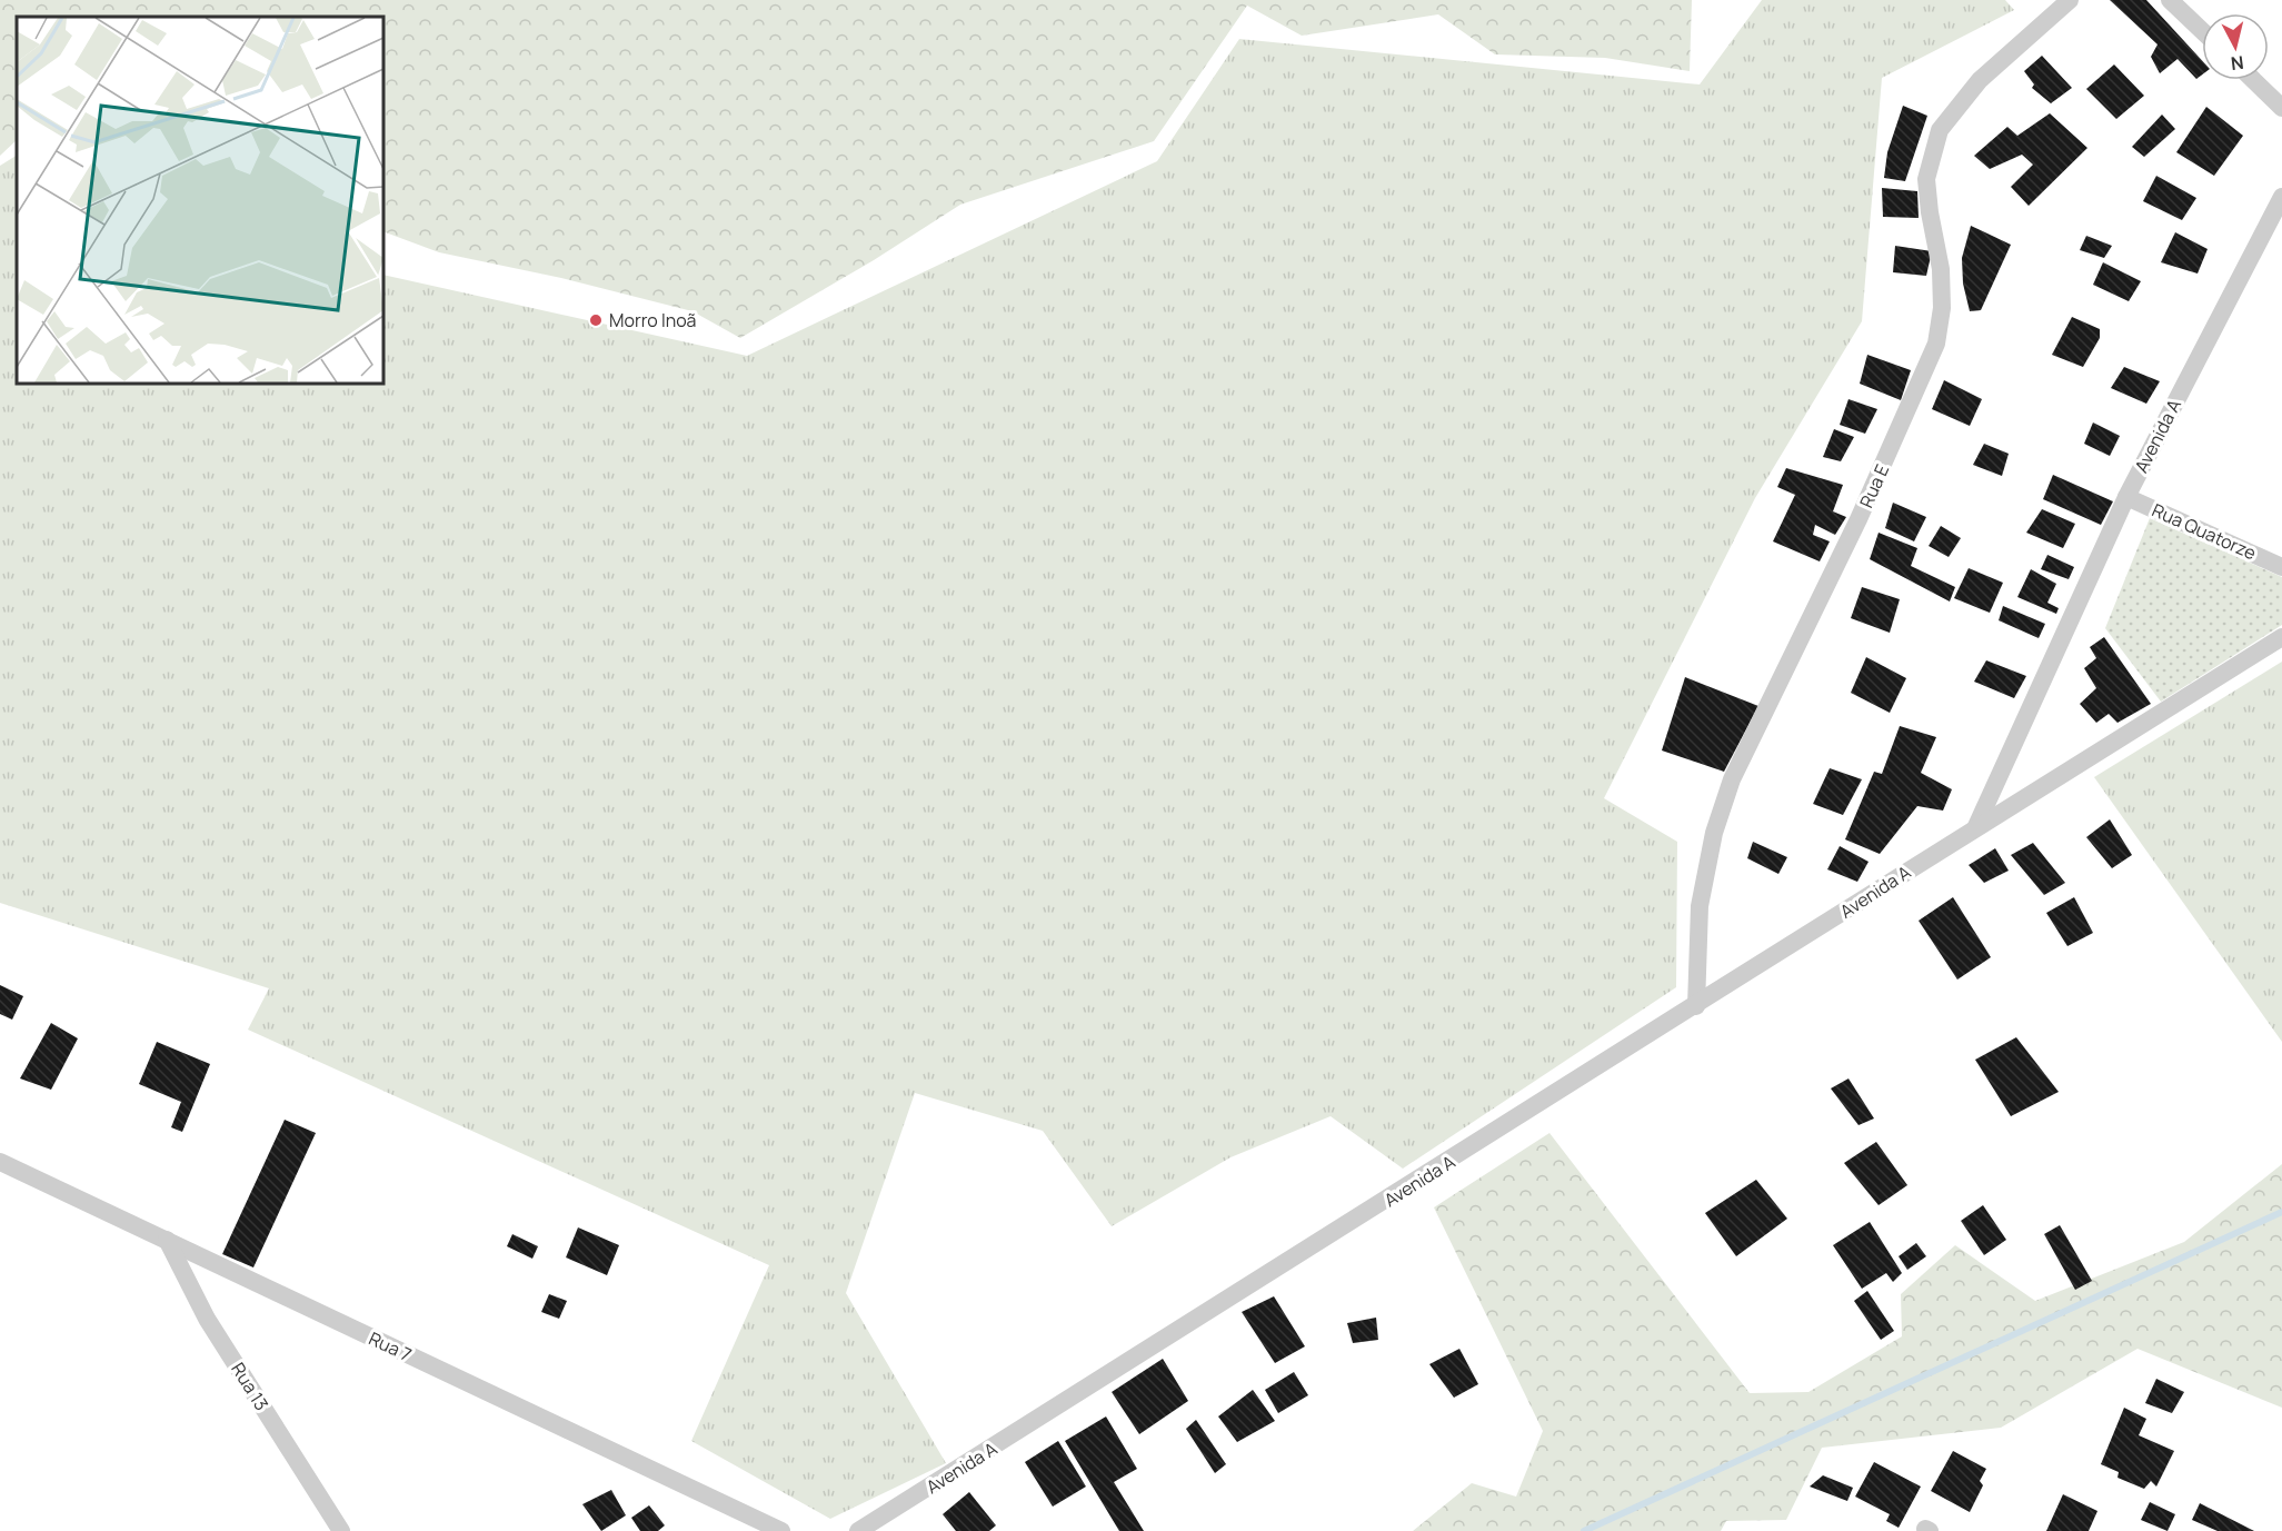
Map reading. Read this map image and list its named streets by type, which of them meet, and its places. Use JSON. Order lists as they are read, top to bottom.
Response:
{
  "streets": {
    "street": [
      "Avenida A",
      "Rua E",
      "Rua Quatorze",
      "Rua 7",
      "Rua 13"
    ]
  },
  "crossings": [
    ["Avenida A", "Rua E"],
    ["Avenida A", "Rua Quatorze"],
    ["Rua 7", "Rua 13"]
  ],
  "places": ["Morro Inoã"],
  "north": "bottom"
}
